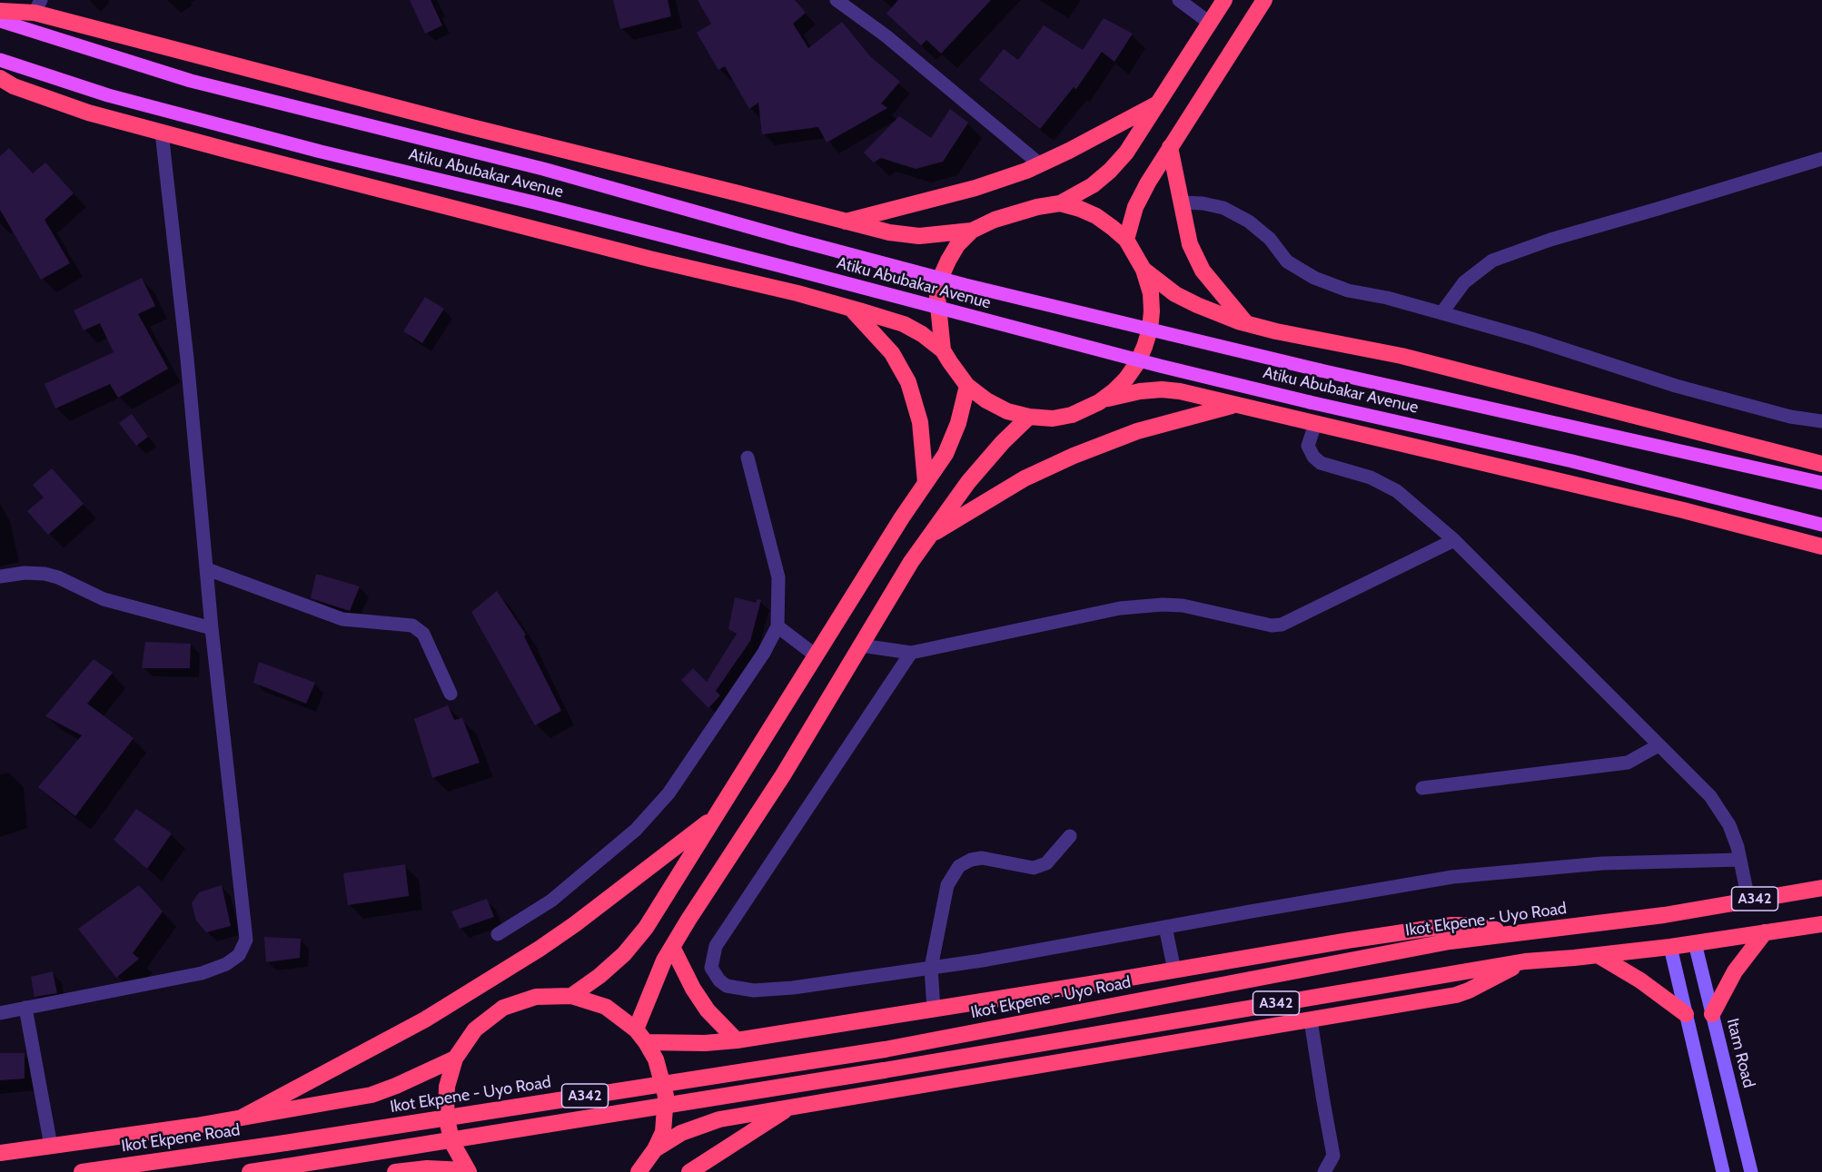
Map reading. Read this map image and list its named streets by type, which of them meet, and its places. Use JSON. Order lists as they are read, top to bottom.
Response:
{
  "streets": {
    "highway": ["A342", "Ikot Ekpene - Uyo Road", "Ikot Ekpene Road"],
    "main road": ["Atiku Abubakar Avenue"],
    "street": ["Itam Road"]
  },
  "crossings": [
    ["A342", "Itam Road"],
    ["Ikot Ekpene - Uyo Road", "Ikot Ekpene Road"]
  ]
}
